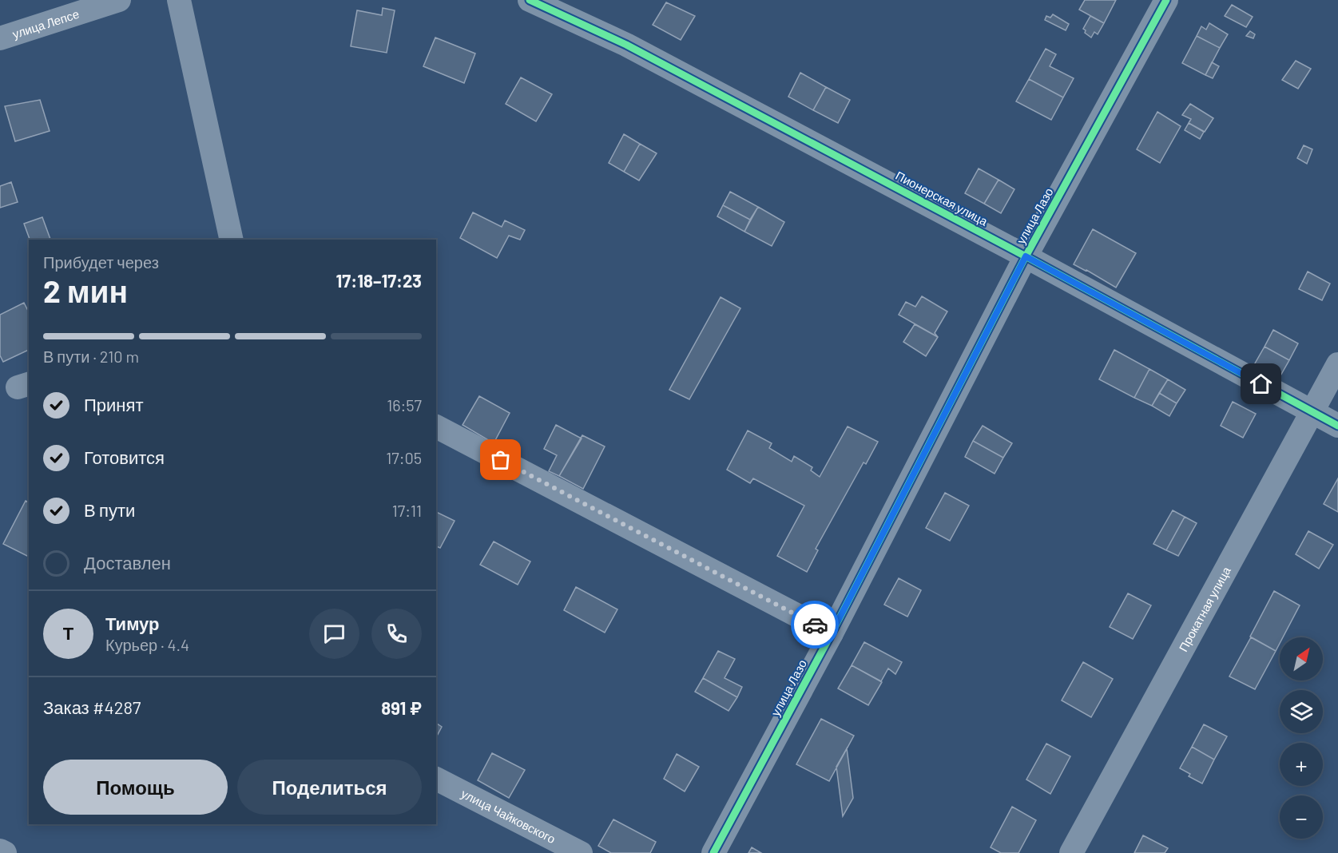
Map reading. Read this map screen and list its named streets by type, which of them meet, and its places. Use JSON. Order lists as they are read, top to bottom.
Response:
{
  "streets": {
    "street": [
      "улица Лепсе",
      "Пионерская улица",
      "улица Лазо",
      "Прокатная улица",
      "улица Чайковского"
    ]
  },
  "crossings": [
    ["Пионерская улица", "улица Лазо"],
    ["Пионерская улица", "Прокатная улица"]
  ],
  "north": "top right",
  "page": {
    "heading": ["2 мин", "Прибудет через", "17:18–17:23"],
    "panel": [
      "Тимур",
      "Курьер · 4.4",
      "Заказ #4287",
      "891 ₽"
    ],
    "bar": "В пути · 210 m",
    "list": [
      ["Принят", "16:57"],
      ["Готовится", "17:05"],
      ["В пути", "17:11"],
      "Доставлен"
    ],
    "round": "Т",
    "map_buttons": ["+", "−"],
    "buttons": ["Помощь", "Поделиться"]
  }
}
